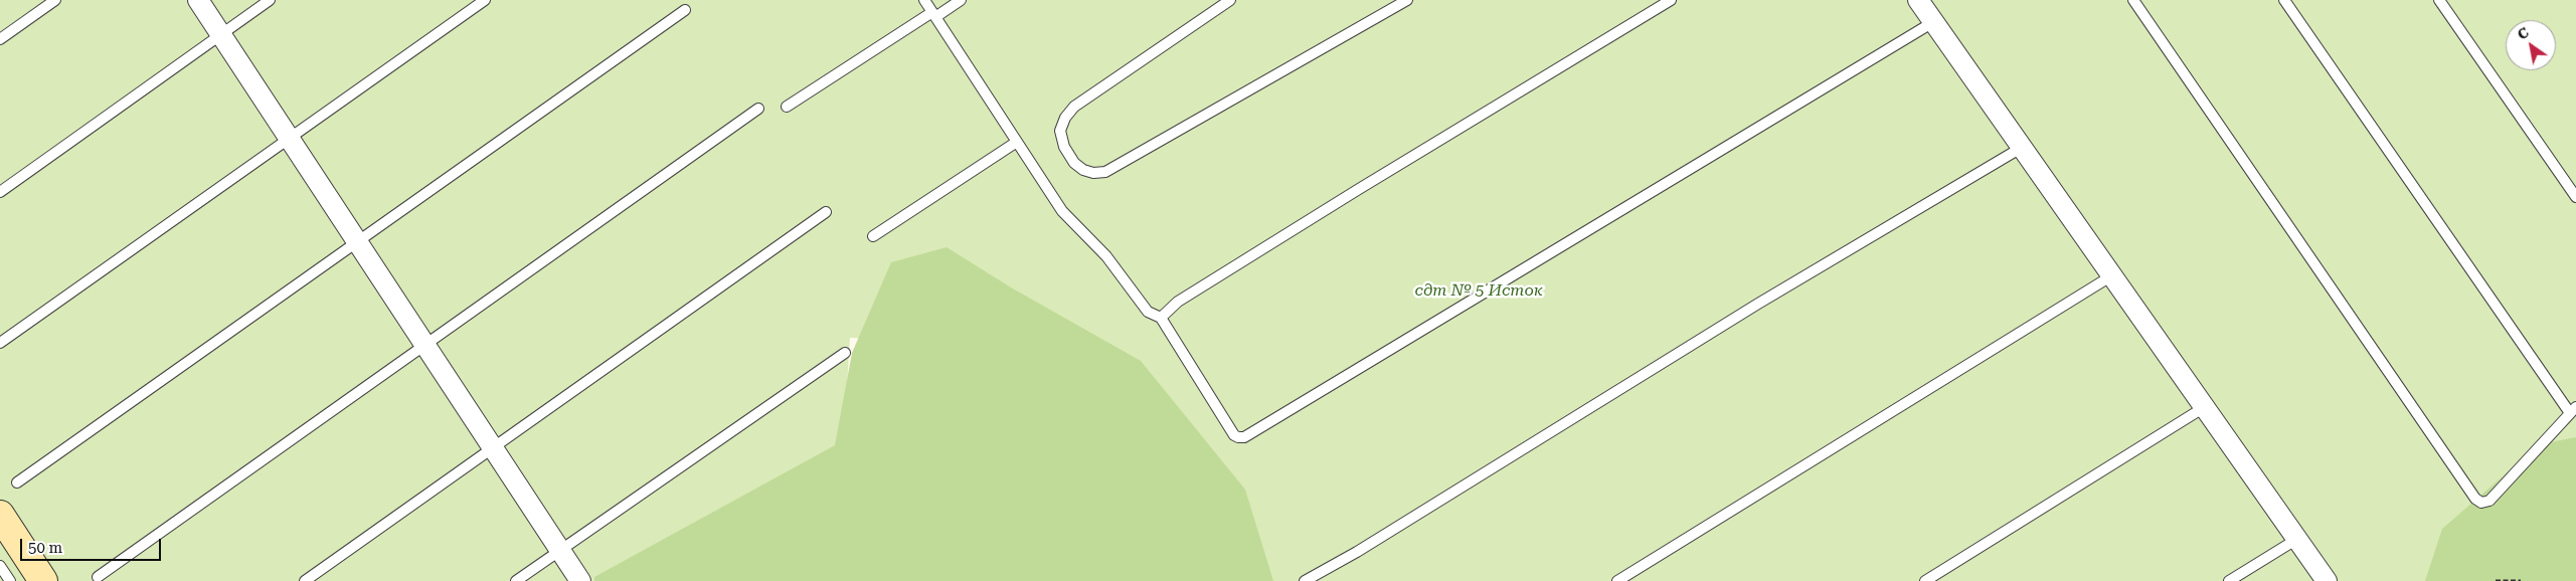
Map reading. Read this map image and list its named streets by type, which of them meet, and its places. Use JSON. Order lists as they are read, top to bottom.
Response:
{
  "parks": ["сдт № 5 Исток"],
  "scale_bar": "50 m",
  "north": "top left"
}
